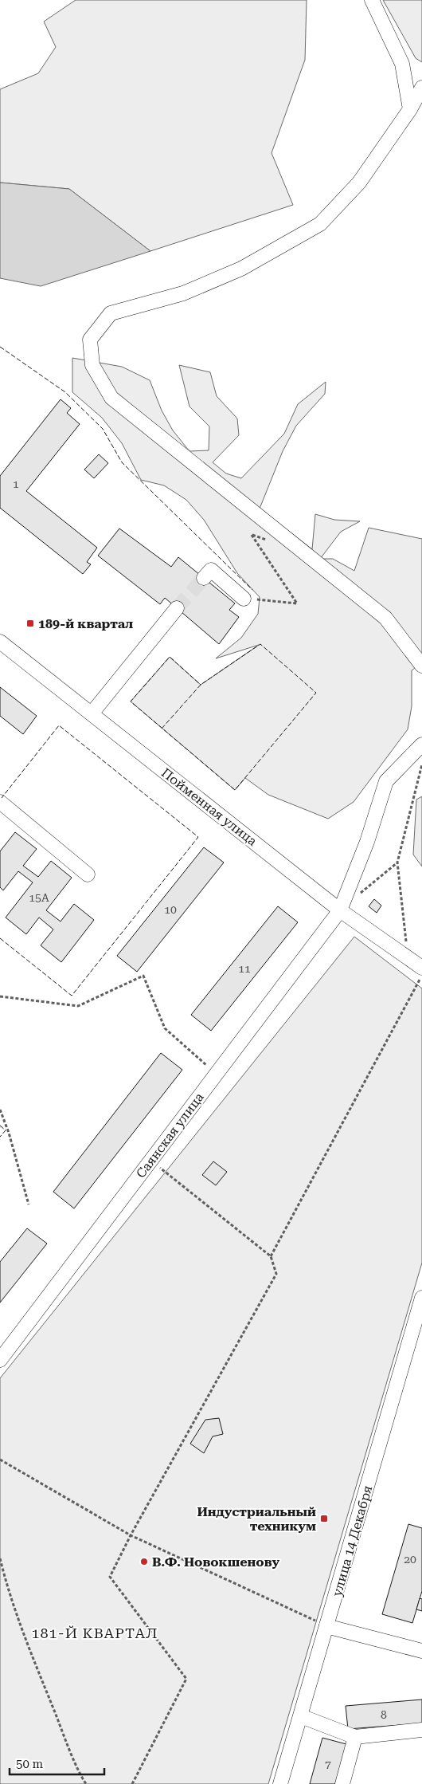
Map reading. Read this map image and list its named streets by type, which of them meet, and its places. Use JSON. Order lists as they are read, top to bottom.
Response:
{
  "streets": {
    "street": ["Пойменная улица", "Саянская улица", "улица 14 Декабря"]
  },
  "crossings": [
    ["Пойменная улица", "Саянская улица"]
  ],
  "districts": ["181-Й КВАРТАЛ"],
  "places": {
    "transit": ["189-й квартал", "Индустриальный техникум"],
    "other": ["В.Ф. Новокшенову"]
  },
  "house_numbers": [
    "1",
    "15А",
    "10",
    "11",
    "20",
    "8",
    "7"
  ],
  "scale_bar": "50 m"
}
